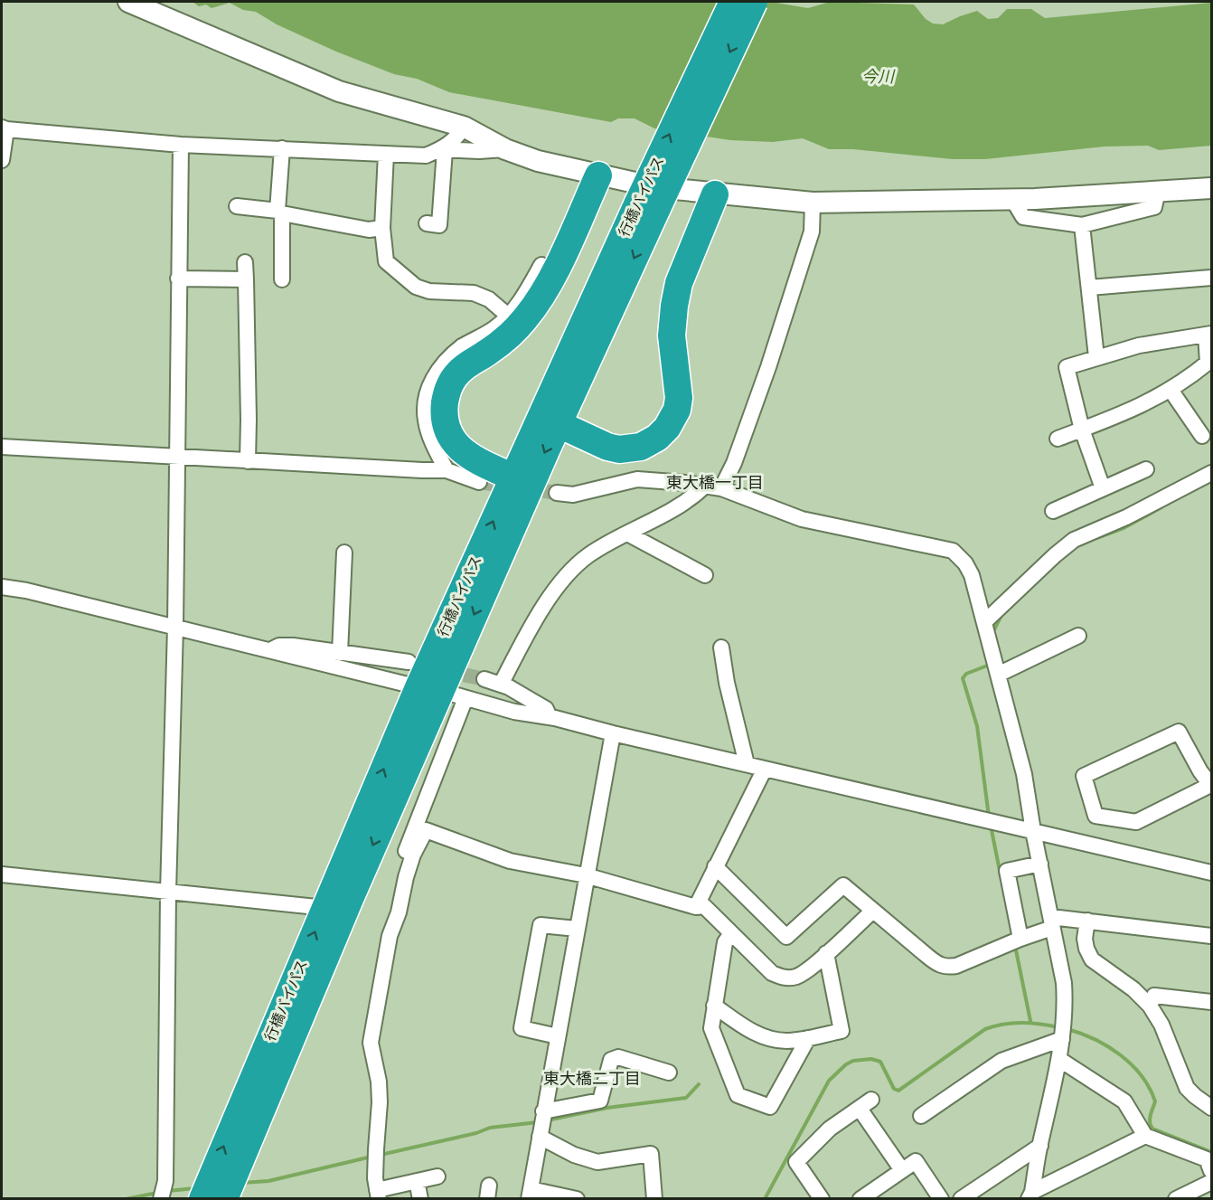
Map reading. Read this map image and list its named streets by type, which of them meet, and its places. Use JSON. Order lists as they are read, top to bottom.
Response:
{
  "streets": {
    "highway": ["行橋バイパス"]
  },
  "districts": ["東大橋一丁目", "東大橋二丁目"],
  "water": ["今川"]
}
